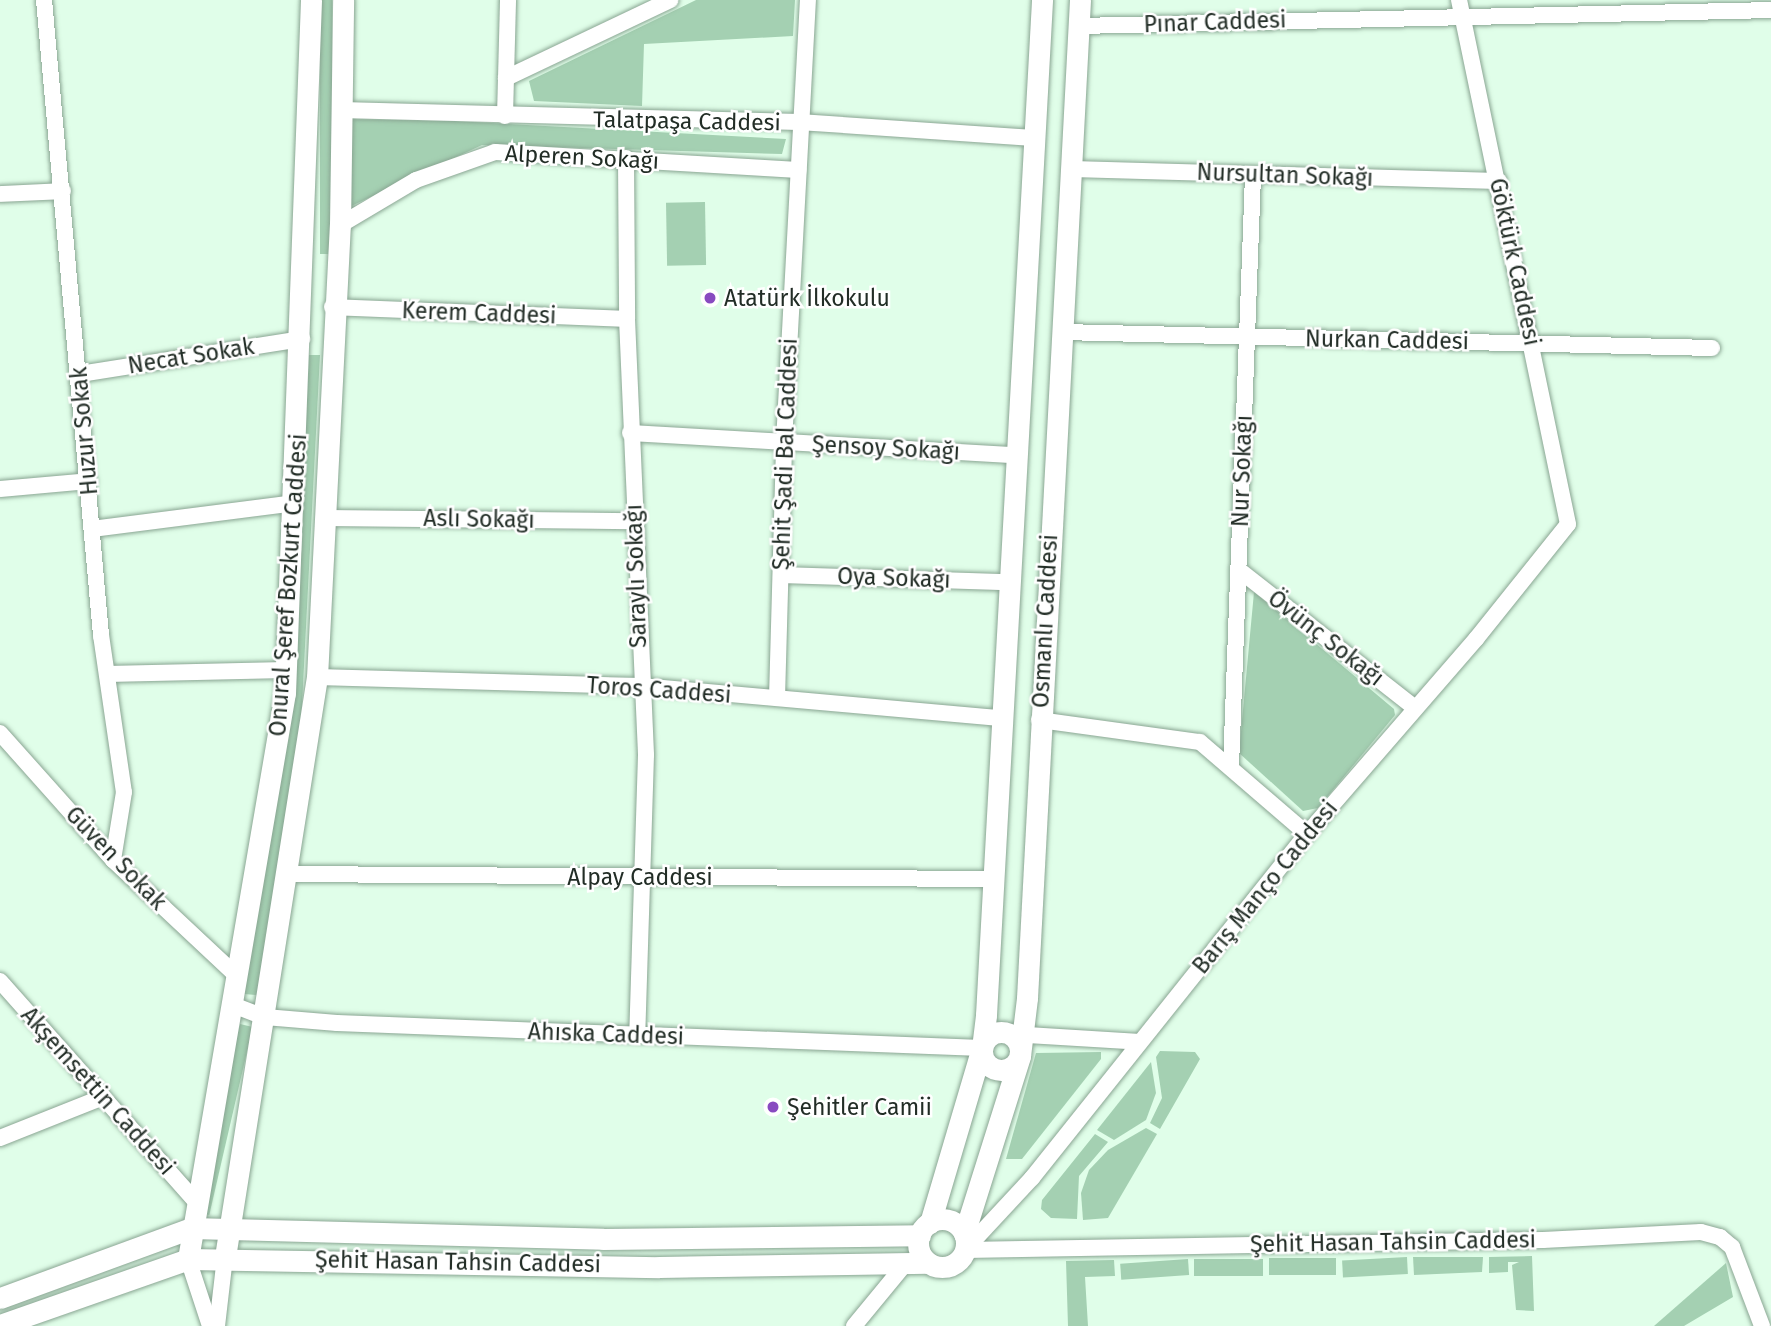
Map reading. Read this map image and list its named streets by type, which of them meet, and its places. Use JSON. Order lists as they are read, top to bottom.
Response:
{
  "streets": {
    "main road": ["Onural Şeref Bozkurt Caddesi", "Osmanlı Caddesi", "Şehit Hasan Tahsin Caddesi"],
    "street": [
      "Pınar Caddesi",
      "Talatpaşa Caddesi",
      "Alperen Sokağı",
      "Nursultan Sokağı",
      "Göktürk Caddesi",
      "Kerem Caddesi",
      "Nurkan Caddesi",
      "Necat Sokak",
      "Huzur Sokak",
      "Şensoy Sokağı",
      "Şehit Şadi Bal Caddesi",
      "Nur Sokağı",
      "Aslı Sokağı",
      "Saraylı Sokağı",
      "Oya Sokağı",
      "Övünç Sokağı",
      "Toros Caddesi",
      "Güven Sokak",
      "Alpay Caddesi",
      "Barış Manço Caddesi",
      "Ahıska Caddesi",
      "Akşemsettin Caddesi"
    ]
  },
  "crossings": [
    ["Pınar Caddesi", "Göktürk Caddesi"],
    ["Pınar Caddesi", "Osmanlı Caddesi"],
    ["Talatpaşa Caddesi", "Şehit Şadi Bal Caddesi"],
    ["Talatpaşa Caddesi", "Onural Şeref Bozkurt Caddesi"],
    ["Talatpaşa Caddesi", "Osmanlı Caddesi"],
    ["Alperen Sokağı", "Şehit Şadi Bal Caddesi"],
    ["Alperen Sokağı", "Saraylı Sokağı"],
    ["Alperen Sokağı", "Onural Şeref Bozkurt Caddesi"],
    ["Nursultan Sokağı", "Göktürk Caddesi"],
    ["Nursultan Sokağı", "Nur Sokağı"],
    ["Nursultan Sokağı", "Osmanlı Caddesi"],
    ["Göktürk Caddesi", "Nurkan Caddesi"],
    ["Göktürk Caddesi", "Barış Manço Caddesi"],
    ["Kerem Caddesi", "Saraylı Sokağı"],
    ["Kerem Caddesi", "Onural Şeref Bozkurt Caddesi"],
    ["Nurkan Caddesi", "Nur Sokağı"],
    ["Nurkan Caddesi", "Osmanlı Caddesi"],
    ["Necat Sokak", "Huzur Sokak"],
    ["Necat Sokak", "Onural Şeref Bozkurt Caddesi"],
    ["Huzur Sokak", "Güven Sokak"],
    ["Şensoy Sokağı", "Şehit Şadi Bal Caddesi"],
    ["Şensoy Sokağı", "Saraylı Sokağı"],
    ["Şensoy Sokağı", "Osmanlı Caddesi"],
    ["Şehit Şadi Bal Caddesi", "Oya Sokağı"],
    ["Şehit Şadi Bal Caddesi", "Toros Caddesi"],
    ["Nur Sokağı", "Övünç Sokağı"],
    ["Aslı Sokağı", "Saraylı Sokağı"],
    ["Aslı Sokağı", "Onural Şeref Bozkurt Caddesi"],
    ["Saraylı Sokağı", "Toros Caddesi"],
    ["Saraylı Sokağı", "Alpay Caddesi"],
    ["Saraylı Sokağı", "Ahıska Caddesi"],
    ["Oya Sokağı", "Osmanlı Caddesi"],
    ["Onural Şeref Bozkurt Caddesi", "Toros Caddesi"],
    ["Onural Şeref Bozkurt Caddesi", "Güven Sokak"],
    ["Onural Şeref Bozkurt Caddesi", "Alpay Caddesi"],
    ["Onural Şeref Bozkurt Caddesi", "Ahıska Caddesi"],
    ["Onural Şeref Bozkurt Caddesi", "Akşemsettin Caddesi"],
    ["Onural Şeref Bozkurt Caddesi", "Şehit Hasan Tahsin Caddesi"],
    ["Osmanlı Caddesi", "Toros Caddesi"],
    ["Osmanlı Caddesi", "Alpay Caddesi"],
    ["Osmanlı Caddesi", "Barış Manço Caddesi"],
    ["Osmanlı Caddesi", "Ahıska Caddesi"],
    ["Osmanlı Caddesi", "Şehit Hasan Tahsin Caddesi"],
    ["Övünç Sokağı", "Barış Manço Caddesi"],
    ["Barış Manço Caddesi", "Şehit Hasan Tahsin Caddesi"]
  ],
  "places": ["Atatürk İlkokulu", "Şehitler Camii"]
}
